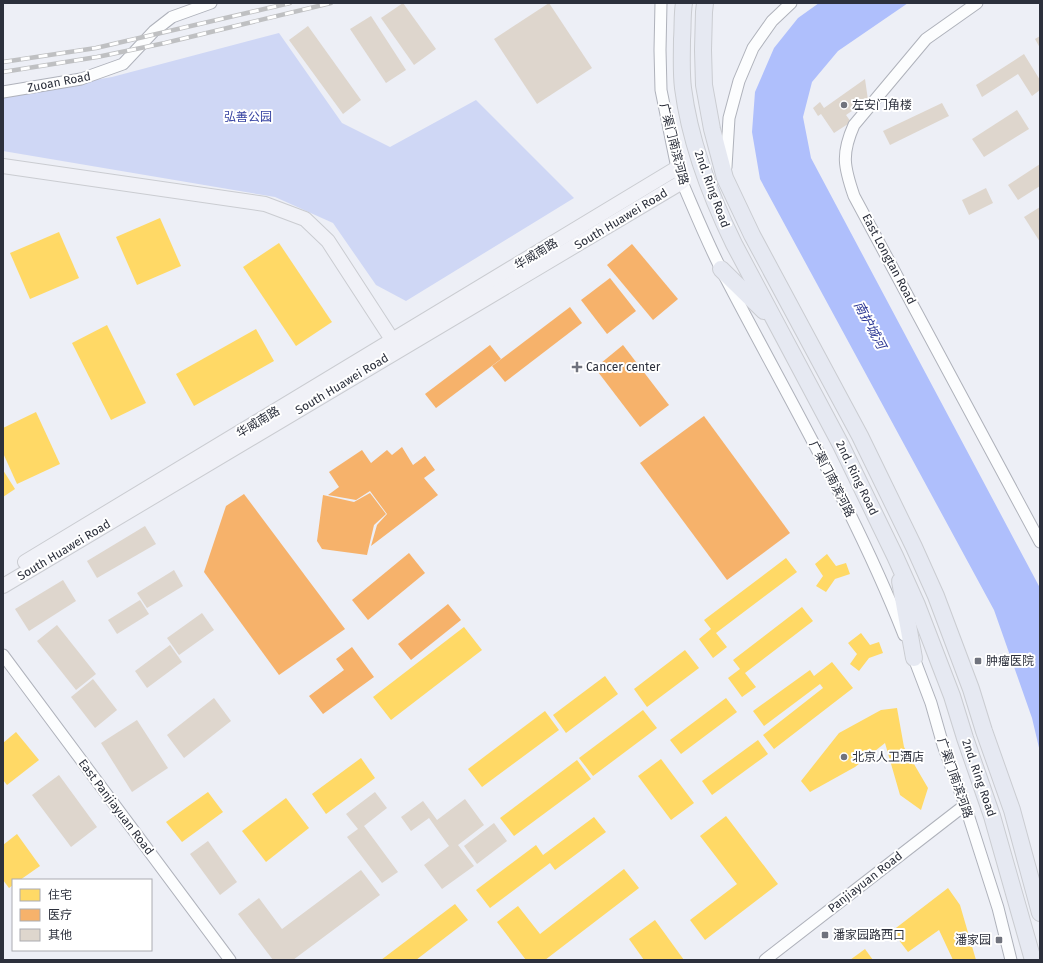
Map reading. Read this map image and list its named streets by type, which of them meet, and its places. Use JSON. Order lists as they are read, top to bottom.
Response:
{
  "streets": {
    "highway": ["2nd. Ring Road"],
    "main road": ["South Huawei Road", "华威南路"],
    "street": [
      "Zuoan Road",
      "广渠门南滨河路",
      "East Longtan Road",
      "East Panjiayuan Road",
      "Panjiayuan Road"
    ]
  },
  "crossings": [
    ["广渠门南滨河路", "South Huawei Road"],
    ["广渠门南滨河路", "华威南路"],
    ["广渠门南滨河路", "Panjiayuan Road"]
  ],
  "water": ["南护城河"],
  "parks": ["弘善公园"],
  "places": {
    "other": ["左安门角楼", "北京人卫酒店"],
    "health": ["Cancer center"],
    "transit": ["肿瘤医院", "潘家园路西口", "潘家园"]
  },
  "legend": ["住宅", "医疗", "其他"]
}
